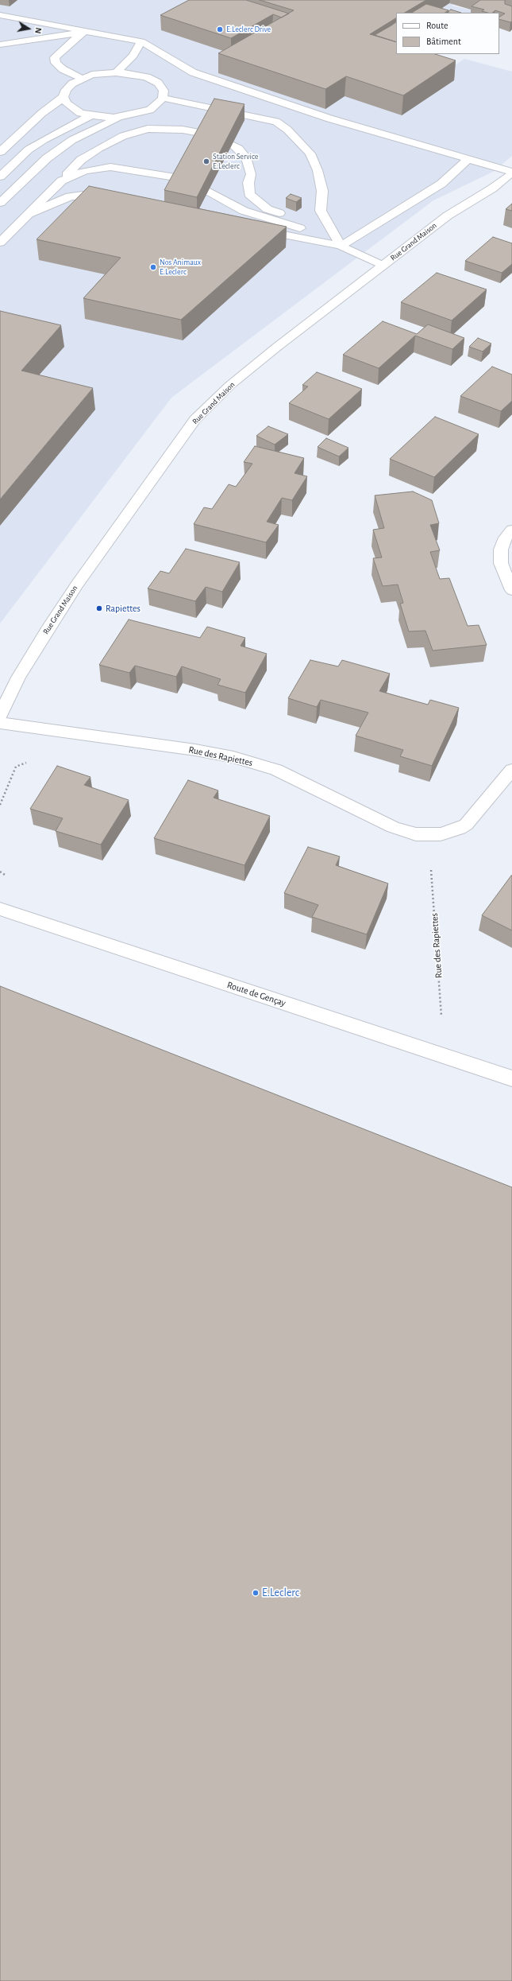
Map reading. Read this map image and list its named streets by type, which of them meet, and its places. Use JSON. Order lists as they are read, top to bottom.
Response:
{
  "streets": {
    "street": ["Rue Grand Maison", "Rue des Rapiettes", "Route de Gençay"]
  },
  "crossings": [
    ["Rue des Rapiettes", "Route de Gençay"]
  ],
  "places": [
    "E.Leclerc Drive",
    "Station Service E.Leclerc",
    "Nos Animaux E.Leclerc",
    "Rapiettes",
    "E.Leclerc"
  ],
  "legend": ["Route", "Bâtiment"],
  "north": "right"
}
